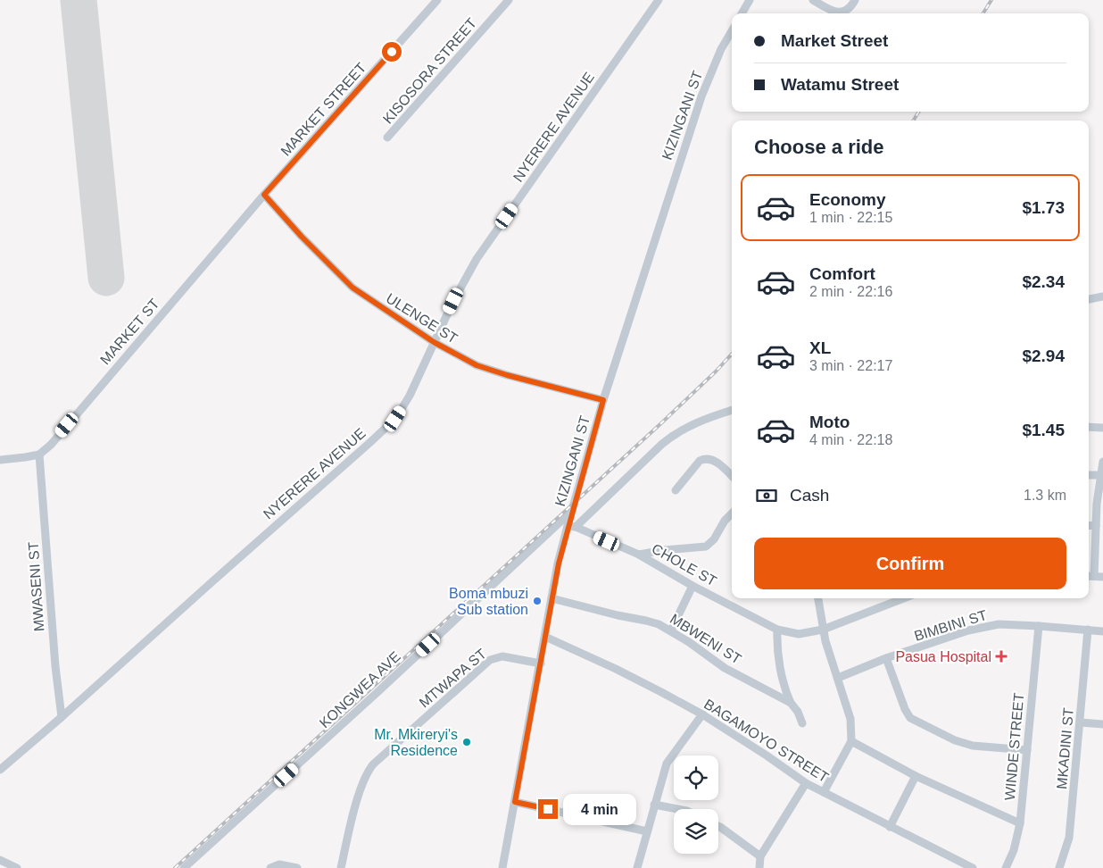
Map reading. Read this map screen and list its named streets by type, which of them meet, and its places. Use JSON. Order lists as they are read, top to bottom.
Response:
{
  "streets": {
    "street": [
      "KISOSORA STREET",
      "MARKET STREET",
      "KIZINGANI ST",
      "NYERERE AVENUE",
      "ULENGE ST",
      "MARKET ST",
      "CHOLE ST",
      "MWASENI ST",
      "BIMBINI ST",
      "MBWENI ST",
      "MTWAPA ST",
      "KONGWEA AVE",
      "BAGAMOYO STREET",
      "WINDE STREET",
      "MKADINI ST"
    ]
  },
  "crossings": [
    ["MARKET STREET", "ULENGE ST"],
    ["MARKET STREET", "MARKET ST"],
    ["KIZINGANI ST", "ULENGE ST"],
    ["KIZINGANI ST", "CHOLE ST"],
    ["KIZINGANI ST", "MBWENI ST"],
    ["KIZINGANI ST", "MTWAPA ST"],
    ["KIZINGANI ST", "KONGWEA AVE"],
    ["KIZINGANI ST", "BAGAMOYO STREET"],
    ["NYERERE AVENUE", "ULENGE ST"],
    ["NYERERE AVENUE", "MWASENI ST"],
    ["ULENGE ST", "MARKET ST"],
    ["MARKET ST", "MWASENI ST"],
    ["BIMBINI ST", "WINDE STREET"],
    ["BIMBINI ST", "MKADINI ST"]
  ],
  "places": {
    "other": ["Boma mbuzi Sub station", "Mr. Mkireryi's Residence"],
    "health": ["Pasua Hospital"]
  },
  "page": {
    "banner": ["Market Street", "Watamu Street"],
    "heading": "Choose a ride",
    "list": [
      {
        "name": "Economy",
        "note": "1 min · 22:15",
        "value": "$1.73"
      },
      {
        "name": "Comfort",
        "note": "2 min · 22:16",
        "value": "$2.34"
      },
      {
        "name": "XL",
        "note": "3 min · 22:17",
        "value": "$2.94"
      },
      {
        "name": "Moto",
        "note": "4 min · 22:18",
        "value": "$1.45"
      }
    ],
    "pay": ["Cash", "1.3 km"],
    "buttons": "Confirm",
    "bubble": "4 min"
  }
}
